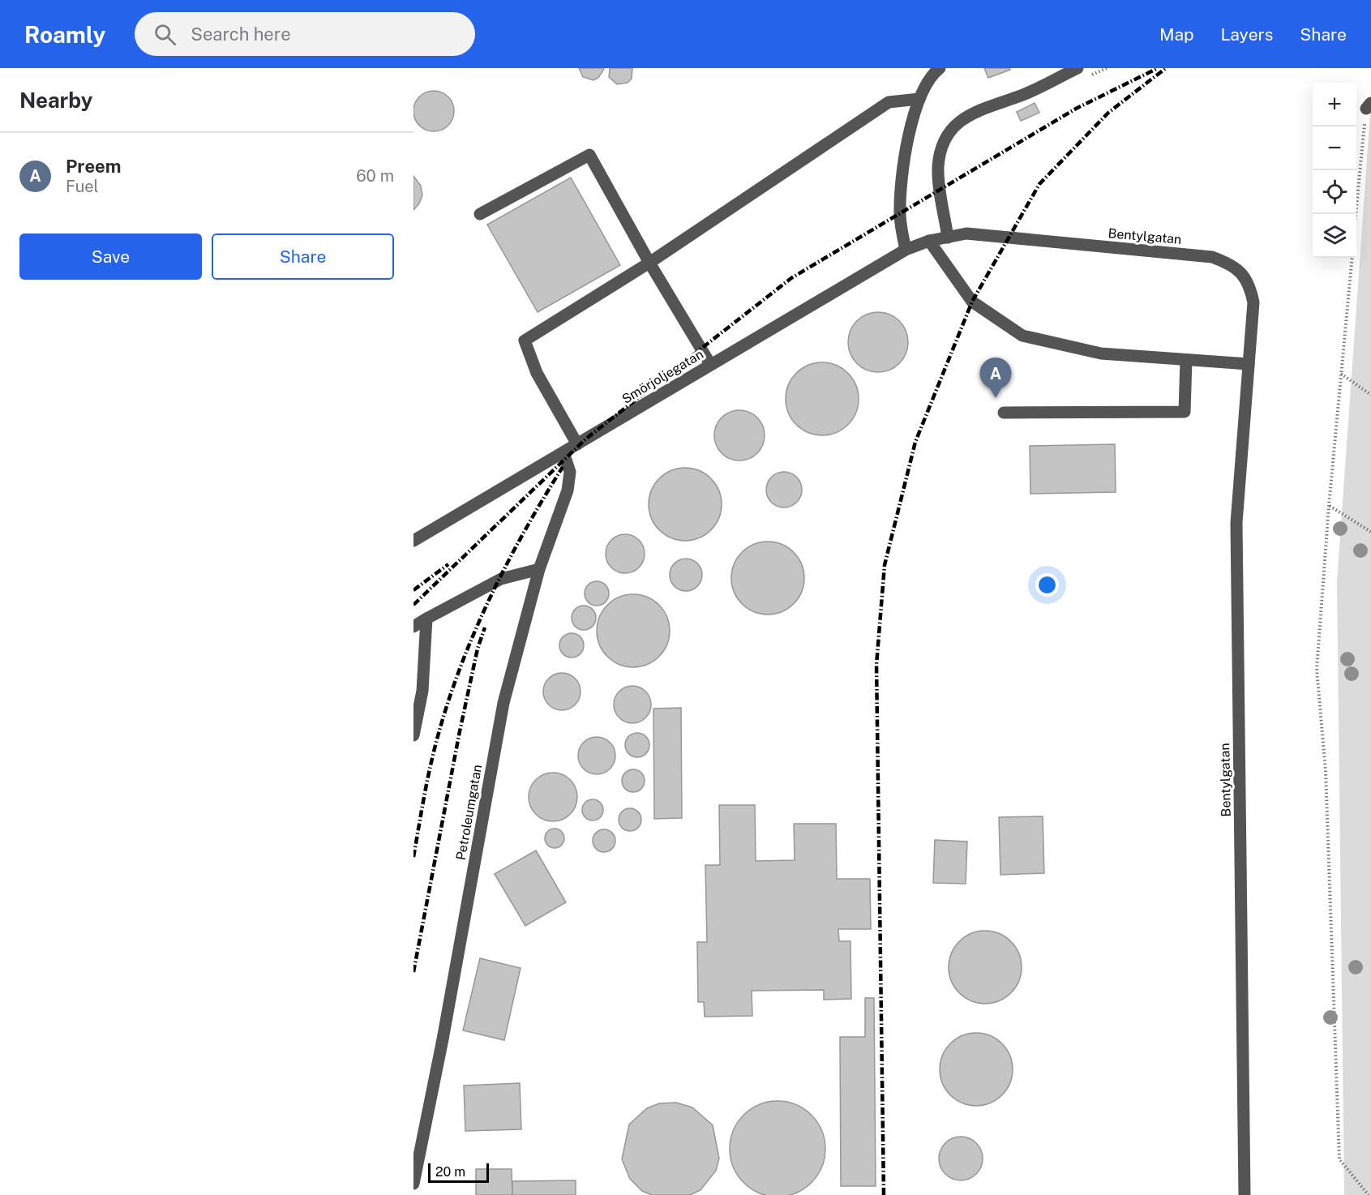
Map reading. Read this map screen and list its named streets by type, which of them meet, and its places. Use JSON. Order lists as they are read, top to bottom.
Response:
{
  "streets": {
    "street": ["Bentylgatan", "Smörjoljegatan", "Petroleumgatan"]
  },
  "crossings": [
    ["Bentylgatan", "Smörjoljegatan"],
    ["Smörjoljegatan", "Petroleumgatan"]
  ],
  "scale_bar": "20 m",
  "page": {
    "header": "Roamly",
    "search": "Search here",
    "nav": ["Map", "Layers", "Share"],
    "heading": "Nearby",
    "map_buttons": ["+", "−"],
    "list": [
      {
        "mark": "A",
        "name": "Preem",
        "note": "Fuel",
        "value": "60 m"
      }
    ],
    "buttons": ["Save", "Share"],
    "pins": "A",
    "scale": "20 m"
  }
}
